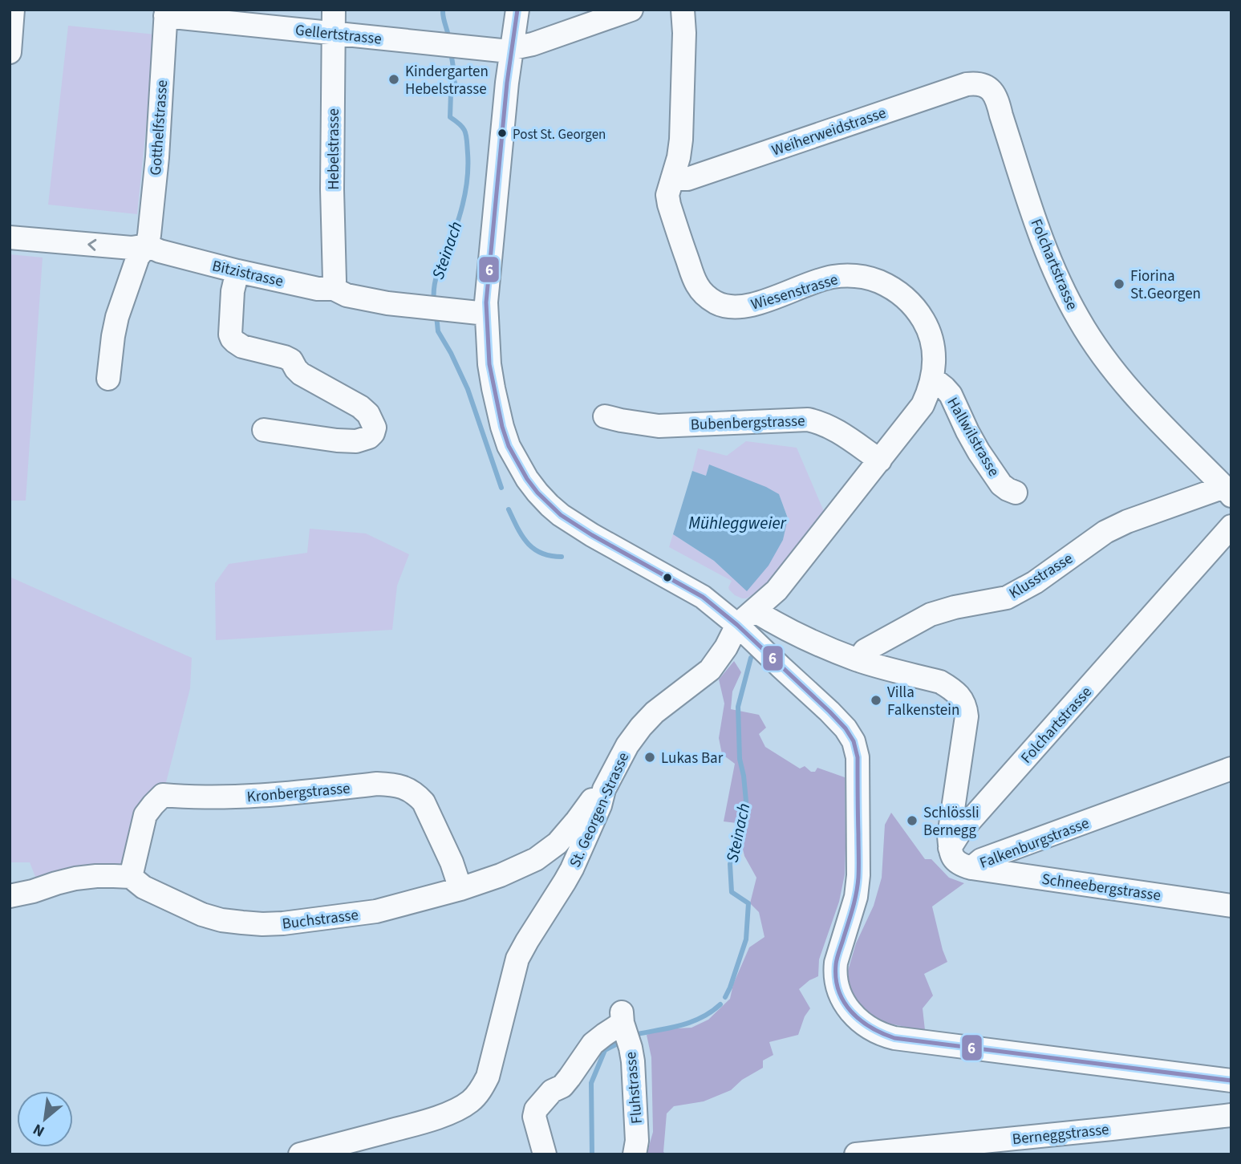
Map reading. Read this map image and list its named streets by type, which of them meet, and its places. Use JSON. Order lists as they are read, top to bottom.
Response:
{
  "streets": {
    "street": [
      "Gellertstrasse",
      "Gotthelfstrasse",
      "Weiherweidstrasse",
      "Hebelstrasse",
      "Folchartstrasse",
      "Bitzistrasse",
      "Wiesenstrasse",
      "Bubenbergstrasse",
      "Hallwilstrasse",
      "Klusstrasse",
      "Kronbergstrasse",
      "St. Georgen-Strasse",
      "Falkenburgstrasse",
      "Schneebergstrasse",
      "Buchstrasse",
      "Fluhstrasse",
      "Berneggstrasse"
    ]
  },
  "crossings": [
    ["Gellertstrasse", "Gotthelfstrasse"],
    ["Gellertstrasse", "Hebelstrasse"],
    ["Gotthelfstrasse", "Bitzistrasse"],
    ["Weiherweidstrasse", "Folchartstrasse"],
    ["Weiherweidstrasse", "Wiesenstrasse"],
    ["Hebelstrasse", "Bitzistrasse"],
    ["Folchartstrasse", "Klusstrasse"],
    ["Folchartstrasse", "Falkenburgstrasse"],
    ["Wiesenstrasse", "Bubenbergstrasse"],
    ["Wiesenstrasse", "Hallwilstrasse"],
    ["Wiesenstrasse", "St. Georgen-Strasse"],
    ["Kronbergstrasse", "Buchstrasse"],
    ["St. Georgen-Strasse", "Buchstrasse"],
    ["Falkenburgstrasse", "Schneebergstrasse"]
  ],
  "water": ["Steinach", "Mühleggweier"],
  "places": [
    "Kindergarten Hebelstrasse",
    "Post St. Georgen",
    "Fiorina St.Georgen",
    "Villa Falkenstein",
    "Lukas Bar",
    "Schlössli Bernegg"
  ],
  "lines": ["transit line 6"],
  "north": "bottom left"
}
